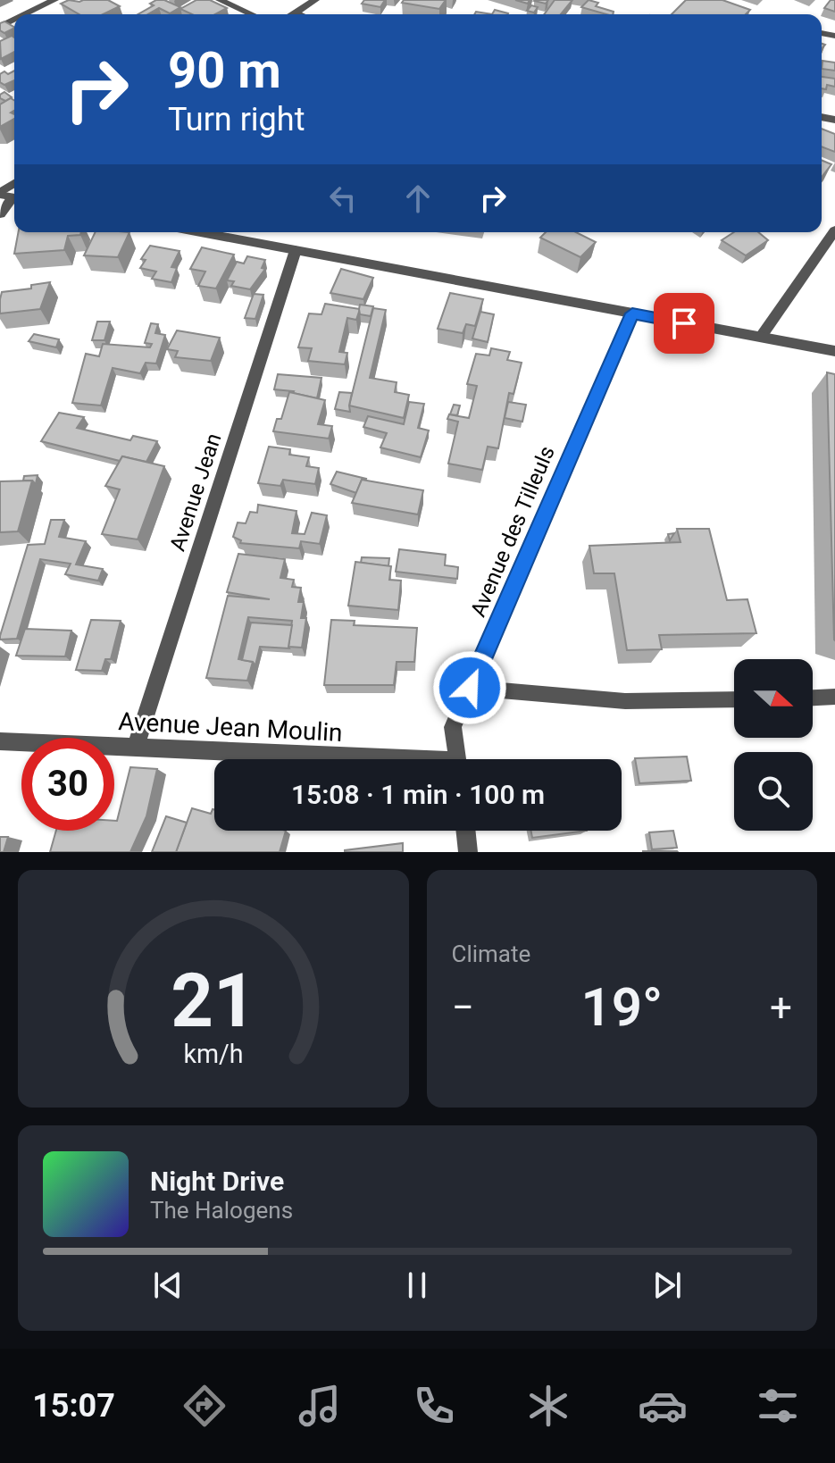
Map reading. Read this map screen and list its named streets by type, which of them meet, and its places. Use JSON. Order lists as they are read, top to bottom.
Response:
{
  "streets": {
    "street": ["Avenue Jean", "Avenue des Tilleuls", "Avenue Jean Moulin"]
  },
  "crossings": [
    ["Avenue Jean", "Avenue Jean Moulin"]
  ],
  "north": "right",
  "page": {
    "turn": ["90 m", "Turn right"],
    "limit": "30",
    "trip": "15:08 · 1 min · 100 m",
    "tile": "Climate",
    "heat": ["−", "19°", "+"],
    "song": ["Night Drive", "The Halogens"],
    "tabs": "15:07",
    "gauge": ["21", "km/h"]
  }
}
